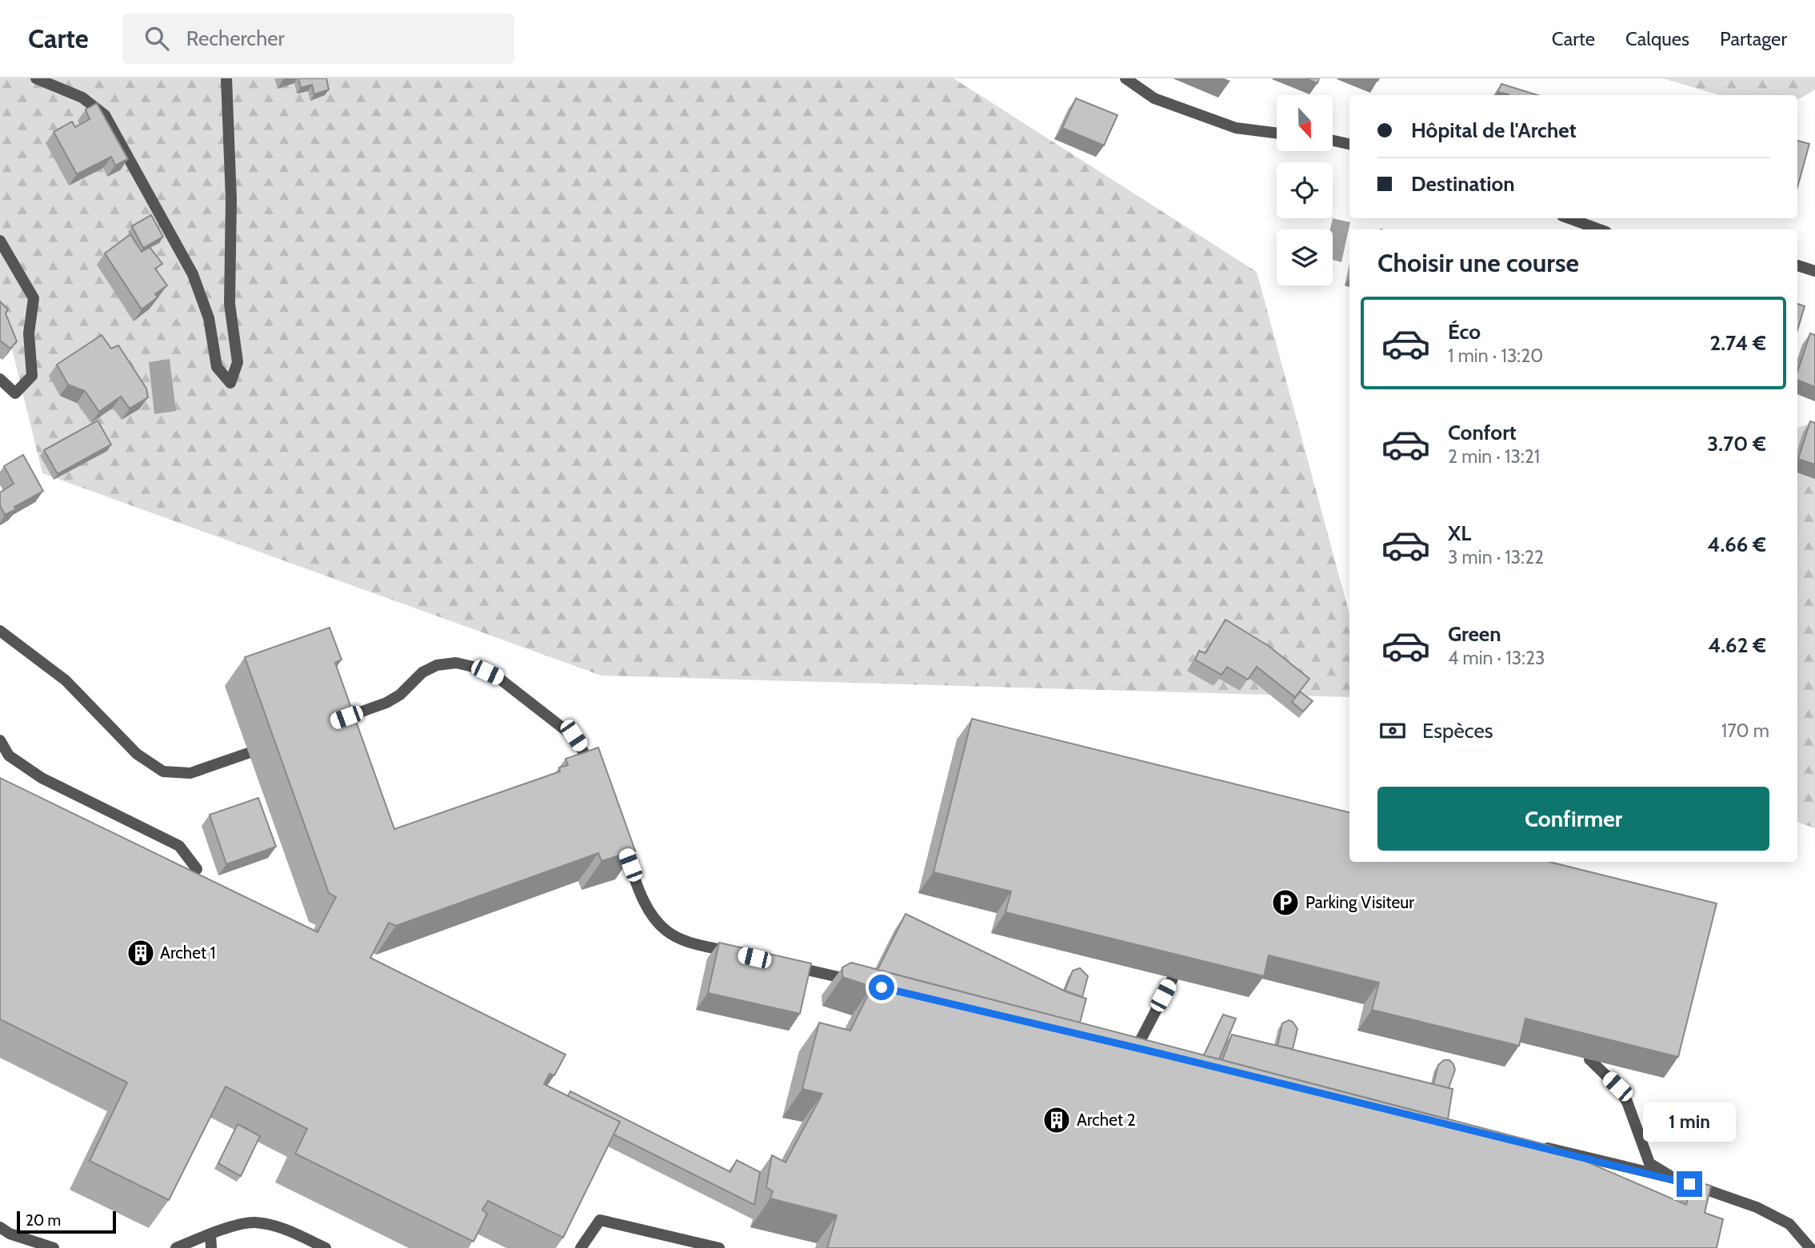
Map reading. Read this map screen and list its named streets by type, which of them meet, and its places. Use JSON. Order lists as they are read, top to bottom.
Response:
{
  "places": {
    "parking": ["Parking Visiteur"],
    "building": ["Archet 1", "Archet 2"]
  },
  "scale_bar": "20 m",
  "north": "bottom",
  "page": {
    "header": "Carte",
    "search": "Rechercher",
    "nav": ["Carte", "Calques", "Partager"],
    "banner": ["Hôpital de l'Archet", "Destination"],
    "heading": "Choisir une course",
    "list": [
      {
        "name": "Éco",
        "note": "1 min · 13:20",
        "value": "2.74 €"
      },
      {
        "name": "Confort",
        "note": "2 min · 13:21",
        "value": "3.70 €"
      },
      {
        "name": "XL",
        "note": "3 min · 13:22",
        "value": "4.66 €"
      },
      {
        "name": "Green",
        "note": "4 min · 13:23",
        "value": "4.62 €"
      }
    ],
    "pay": ["Espèces", "170 m"],
    "buttons": "Confirmer",
    "bubble": "1 min",
    "scale": "20 m"
  }
}
